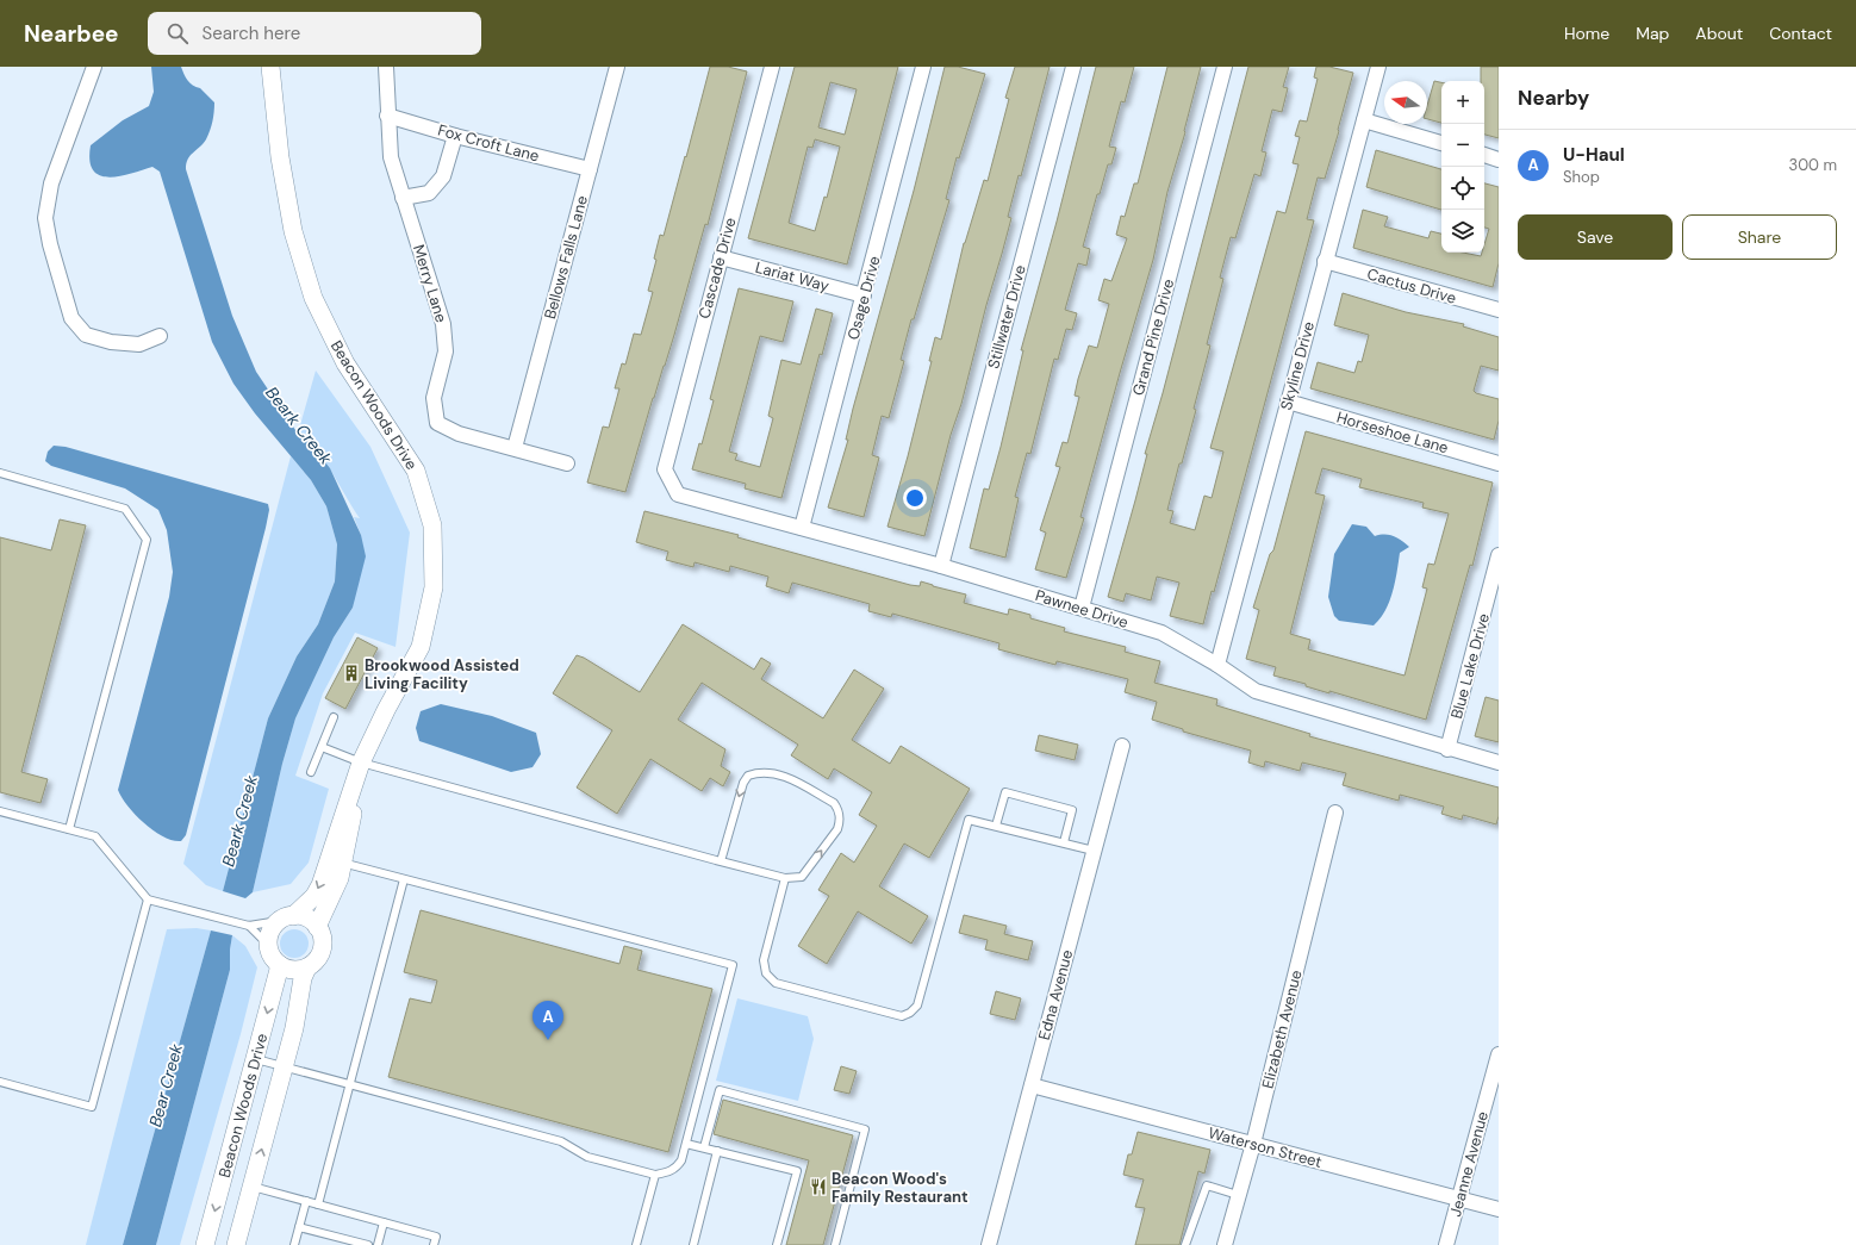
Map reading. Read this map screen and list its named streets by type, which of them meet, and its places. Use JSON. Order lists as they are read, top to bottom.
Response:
{
  "streets": {
    "street": [
      "Fox Croft Lane",
      "Bellows Falls Lane",
      "Cascade Drive",
      "Lariat Way",
      "Merry Lane",
      "Cactus Drive",
      "Osage Drive",
      "Stillwater Drive",
      "Grand Pine Drive",
      "Skyline Drive",
      "Beacon Woods Drive",
      "Horseshoe Lane",
      "Pawnee Drive",
      "Blue Lake Drive",
      "Edna Avenue",
      "Elizabeth Avenue",
      "Waterson Street",
      "Jeanne Avenue"
    ]
  },
  "crossings": [
    ["Fox Croft Lane", "Bellows Falls Lane"],
    ["Fox Croft Lane", "Merry Lane"],
    ["Bellows Falls Lane", "Merry Lane"],
    ["Cascade Drive", "Lariat Way"],
    ["Cascade Drive", "Pawnee Drive"],
    ["Lariat Way", "Osage Drive"],
    ["Cactus Drive", "Skyline Drive"],
    ["Osage Drive", "Pawnee Drive"],
    ["Stillwater Drive", "Pawnee Drive"],
    ["Grand Pine Drive", "Pawnee Drive"],
    ["Skyline Drive", "Horseshoe Lane"],
    ["Skyline Drive", "Pawnee Drive"],
    ["Pawnee Drive", "Blue Lake Drive"],
    ["Edna Avenue", "Waterson Street"],
    ["Elizabeth Avenue", "Waterson Street"],
    ["Waterson Street", "Jeanne Avenue"]
  ],
  "water": ["Beark Creek", "Bear Creek"],
  "places": {
    "building": ["Brookwood Assisted Living Facility"],
    "restaurant": ["Beacon Wood's Family Restaurant"]
  },
  "north": "left",
  "page": {
    "header": "Nearbee",
    "search": "Search here",
    "nav": [
      "Home",
      "Map",
      "About",
      "Contact"
    ],
    "heading": "Nearby",
    "map_buttons": ["+", "−"],
    "list": [
      {
        "mark": "A",
        "name": "U-Haul",
        "note": "Shop",
        "value": "300 m"
      }
    ],
    "buttons": ["Save", "Share"],
    "pins": "A"
  }
}
